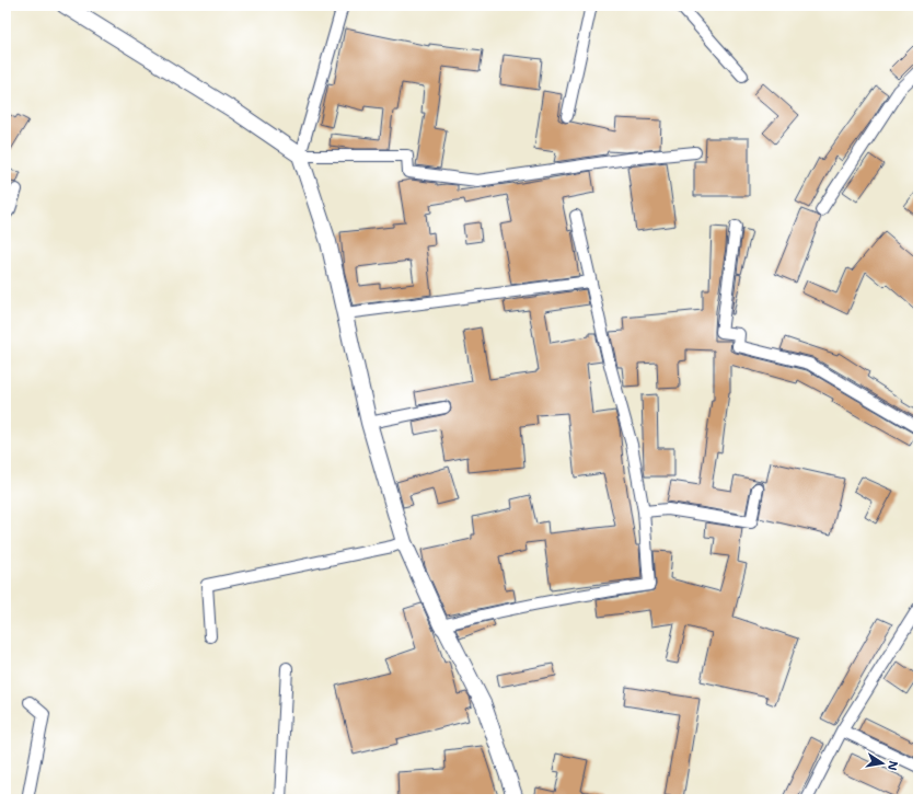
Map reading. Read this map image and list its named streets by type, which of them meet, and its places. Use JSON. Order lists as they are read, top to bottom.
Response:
{
  "north": "right"
}
